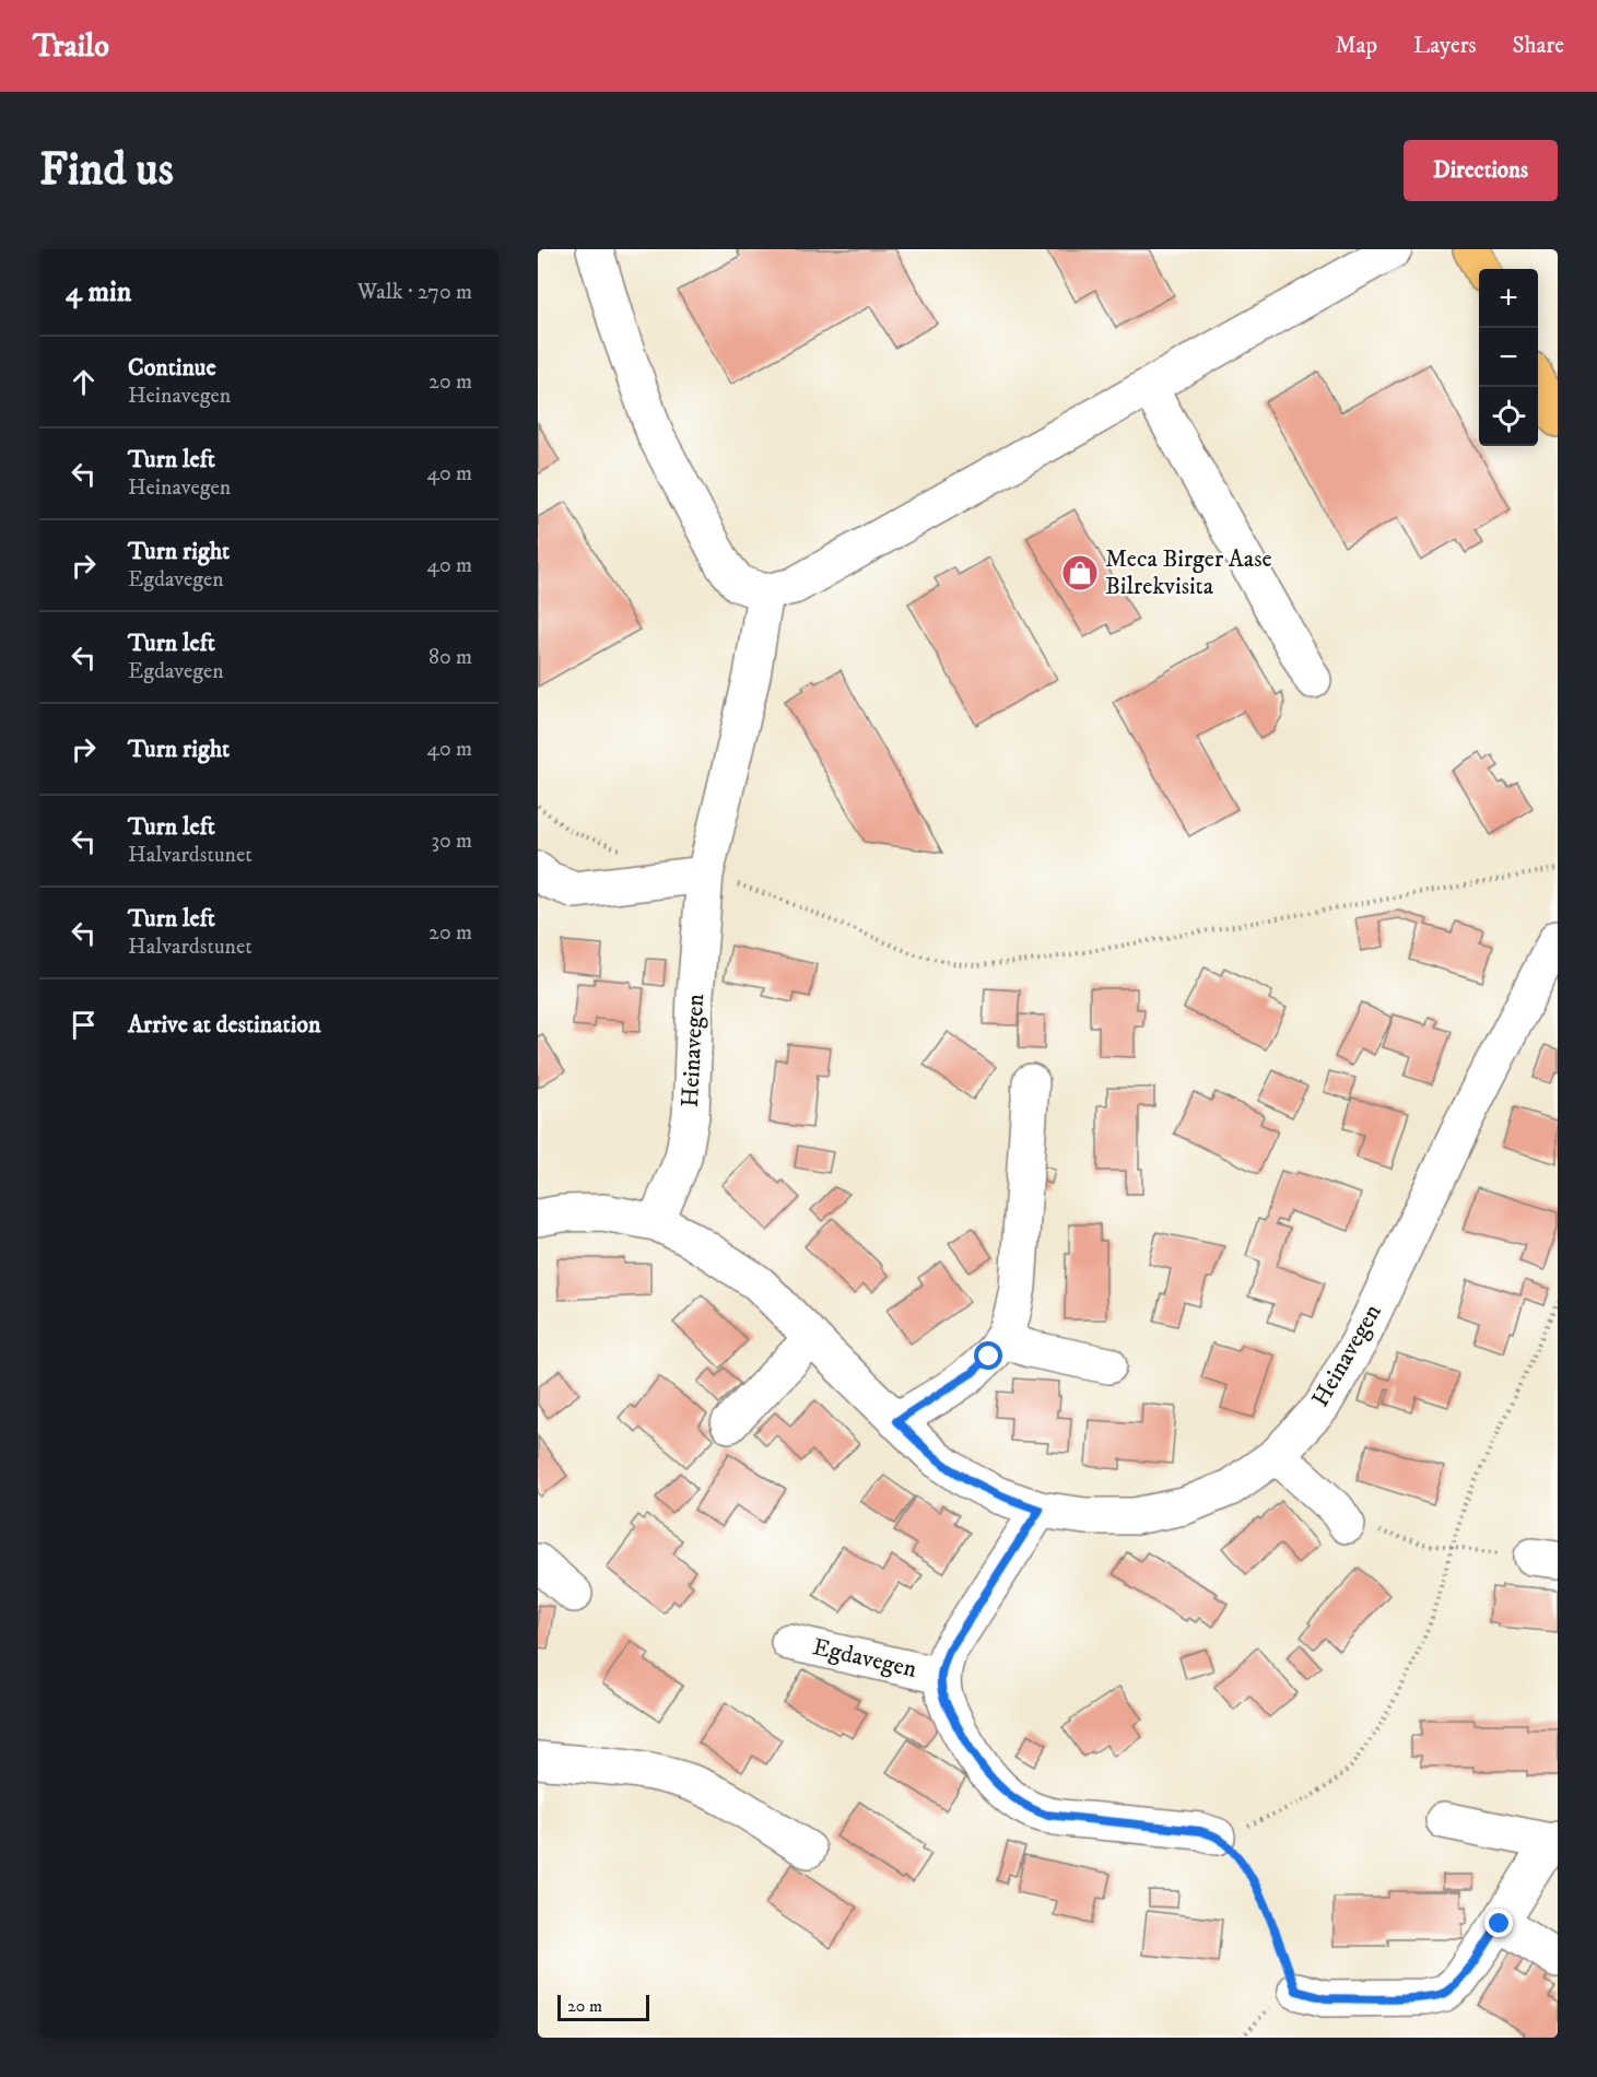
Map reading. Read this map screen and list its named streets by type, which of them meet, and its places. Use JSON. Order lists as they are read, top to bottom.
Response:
{
  "streets": {
    "street": ["Heinavegen", "Egdavegen"]
  },
  "crossings": [
    ["Heinavegen", "Egdavegen"]
  ],
  "places": {
    "shop": ["Meca Birger Aase Bilrekvisita"]
  },
  "scale_bar": "20 m",
  "page": {
    "header": "Trailo",
    "nav": ["Map", "Layers", "Share"],
    "buttons": "Directions",
    "title": "Find us",
    "heading": ["4 min", "Walk · 270 m"],
    "map_buttons": ["+", "−"],
    "list": [
      ["Continue", "Heinavegen", "20 m"],
      ["Turn left", "Heinavegen", "40 m"],
      ["Turn right", "Egdavegen", "40 m"],
      ["Turn left", "Egdavegen", "80 m"],
      ["Turn right", "40 m"],
      ["Turn left", "Halvardstunet", "30 m"],
      ["Turn left", "Halvardstunet", "20 m"],
      "Arrive at destination"
    ],
    "scale": "20 m"
  }
}
